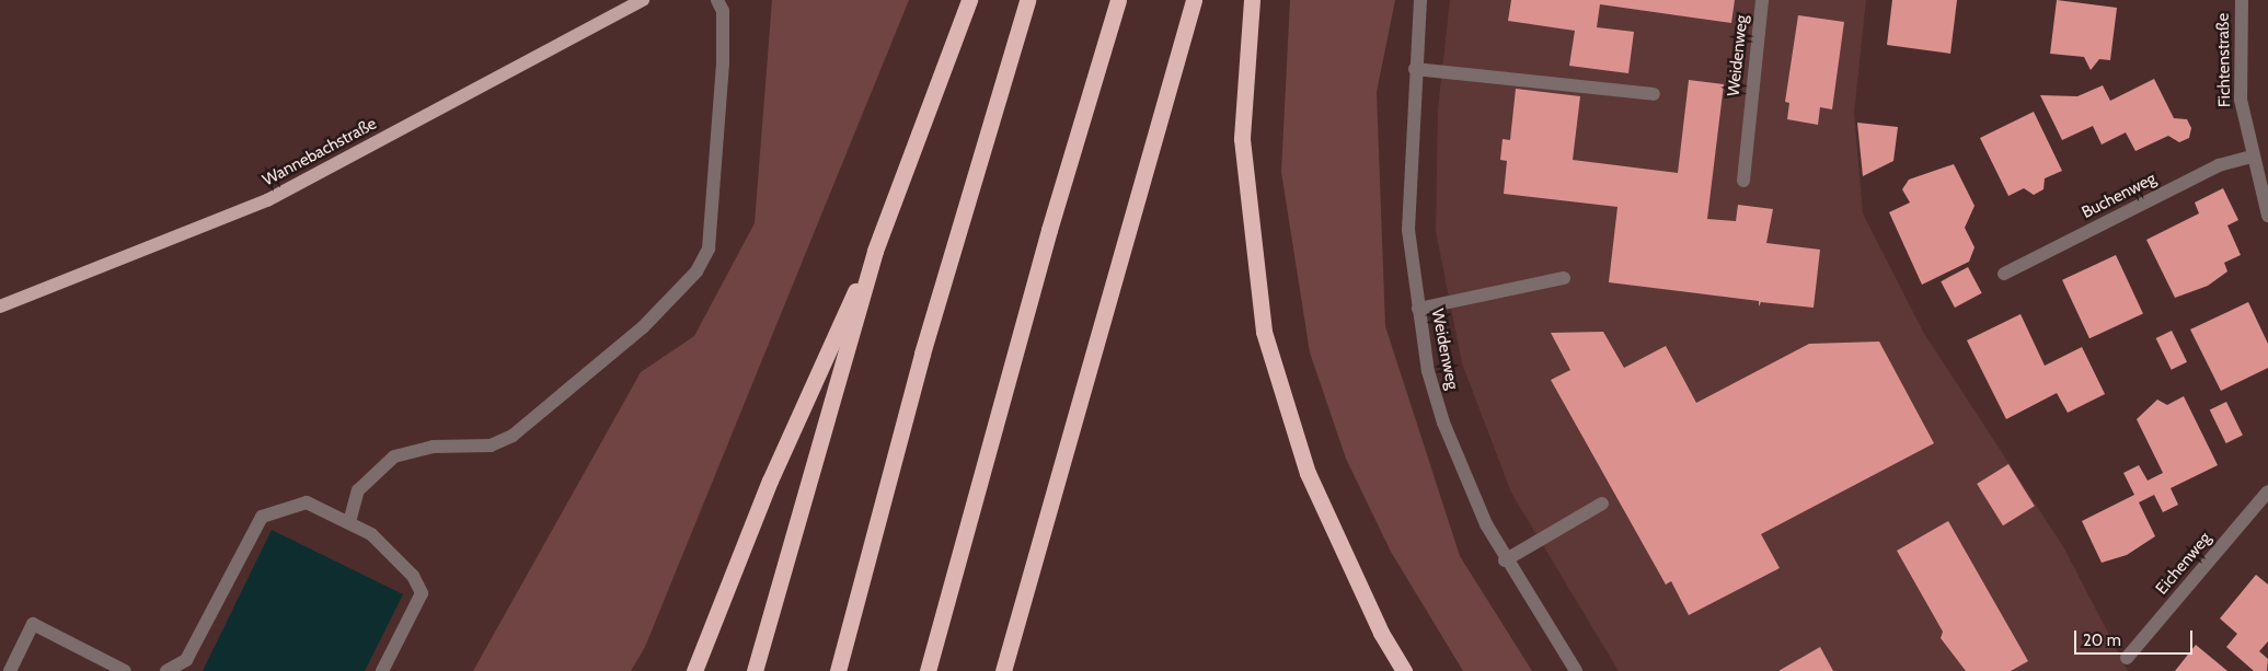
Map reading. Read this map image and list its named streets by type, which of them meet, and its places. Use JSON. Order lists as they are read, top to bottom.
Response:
{
  "streets": {
    "main road": ["Wannebachstraße"],
    "street": [
      "Weidenweg",
      "Fichtenstraße",
      "Buchenweg",
      "Eichenweg"
    ]
  },
  "crossings": [
    ["Fichtenstraße", "Buchenweg"]
  ],
  "scale_bar": "20 m"
}
